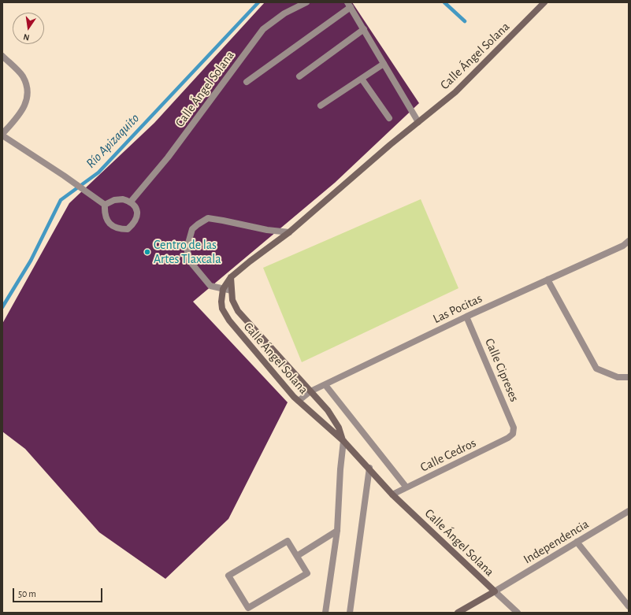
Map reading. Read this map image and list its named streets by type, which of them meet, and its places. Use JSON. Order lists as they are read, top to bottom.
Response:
{
  "streets": {
    "main road": ["Calle Ángel Solana"],
    "street": [
      "Las Pocitas",
      "Calle Cipreses",
      "Calle Cedros",
      "Independencia"
    ]
  },
  "crossings": [
    ["Calle Ángel Solana", "Las Pocitas"],
    ["Calle Ángel Solana", "Calle Cedros"],
    ["Calle Ángel Solana", "Independencia"],
    ["Las Pocitas", "Calle Cipreses"],
    ["Calle Cipreses", "Calle Cedros"]
  ],
  "water": ["Río Apizaquito"],
  "places": ["Centro de las Artes Tlaxcala"],
  "scale_bar": "50 m",
  "north": "bottom"
}
